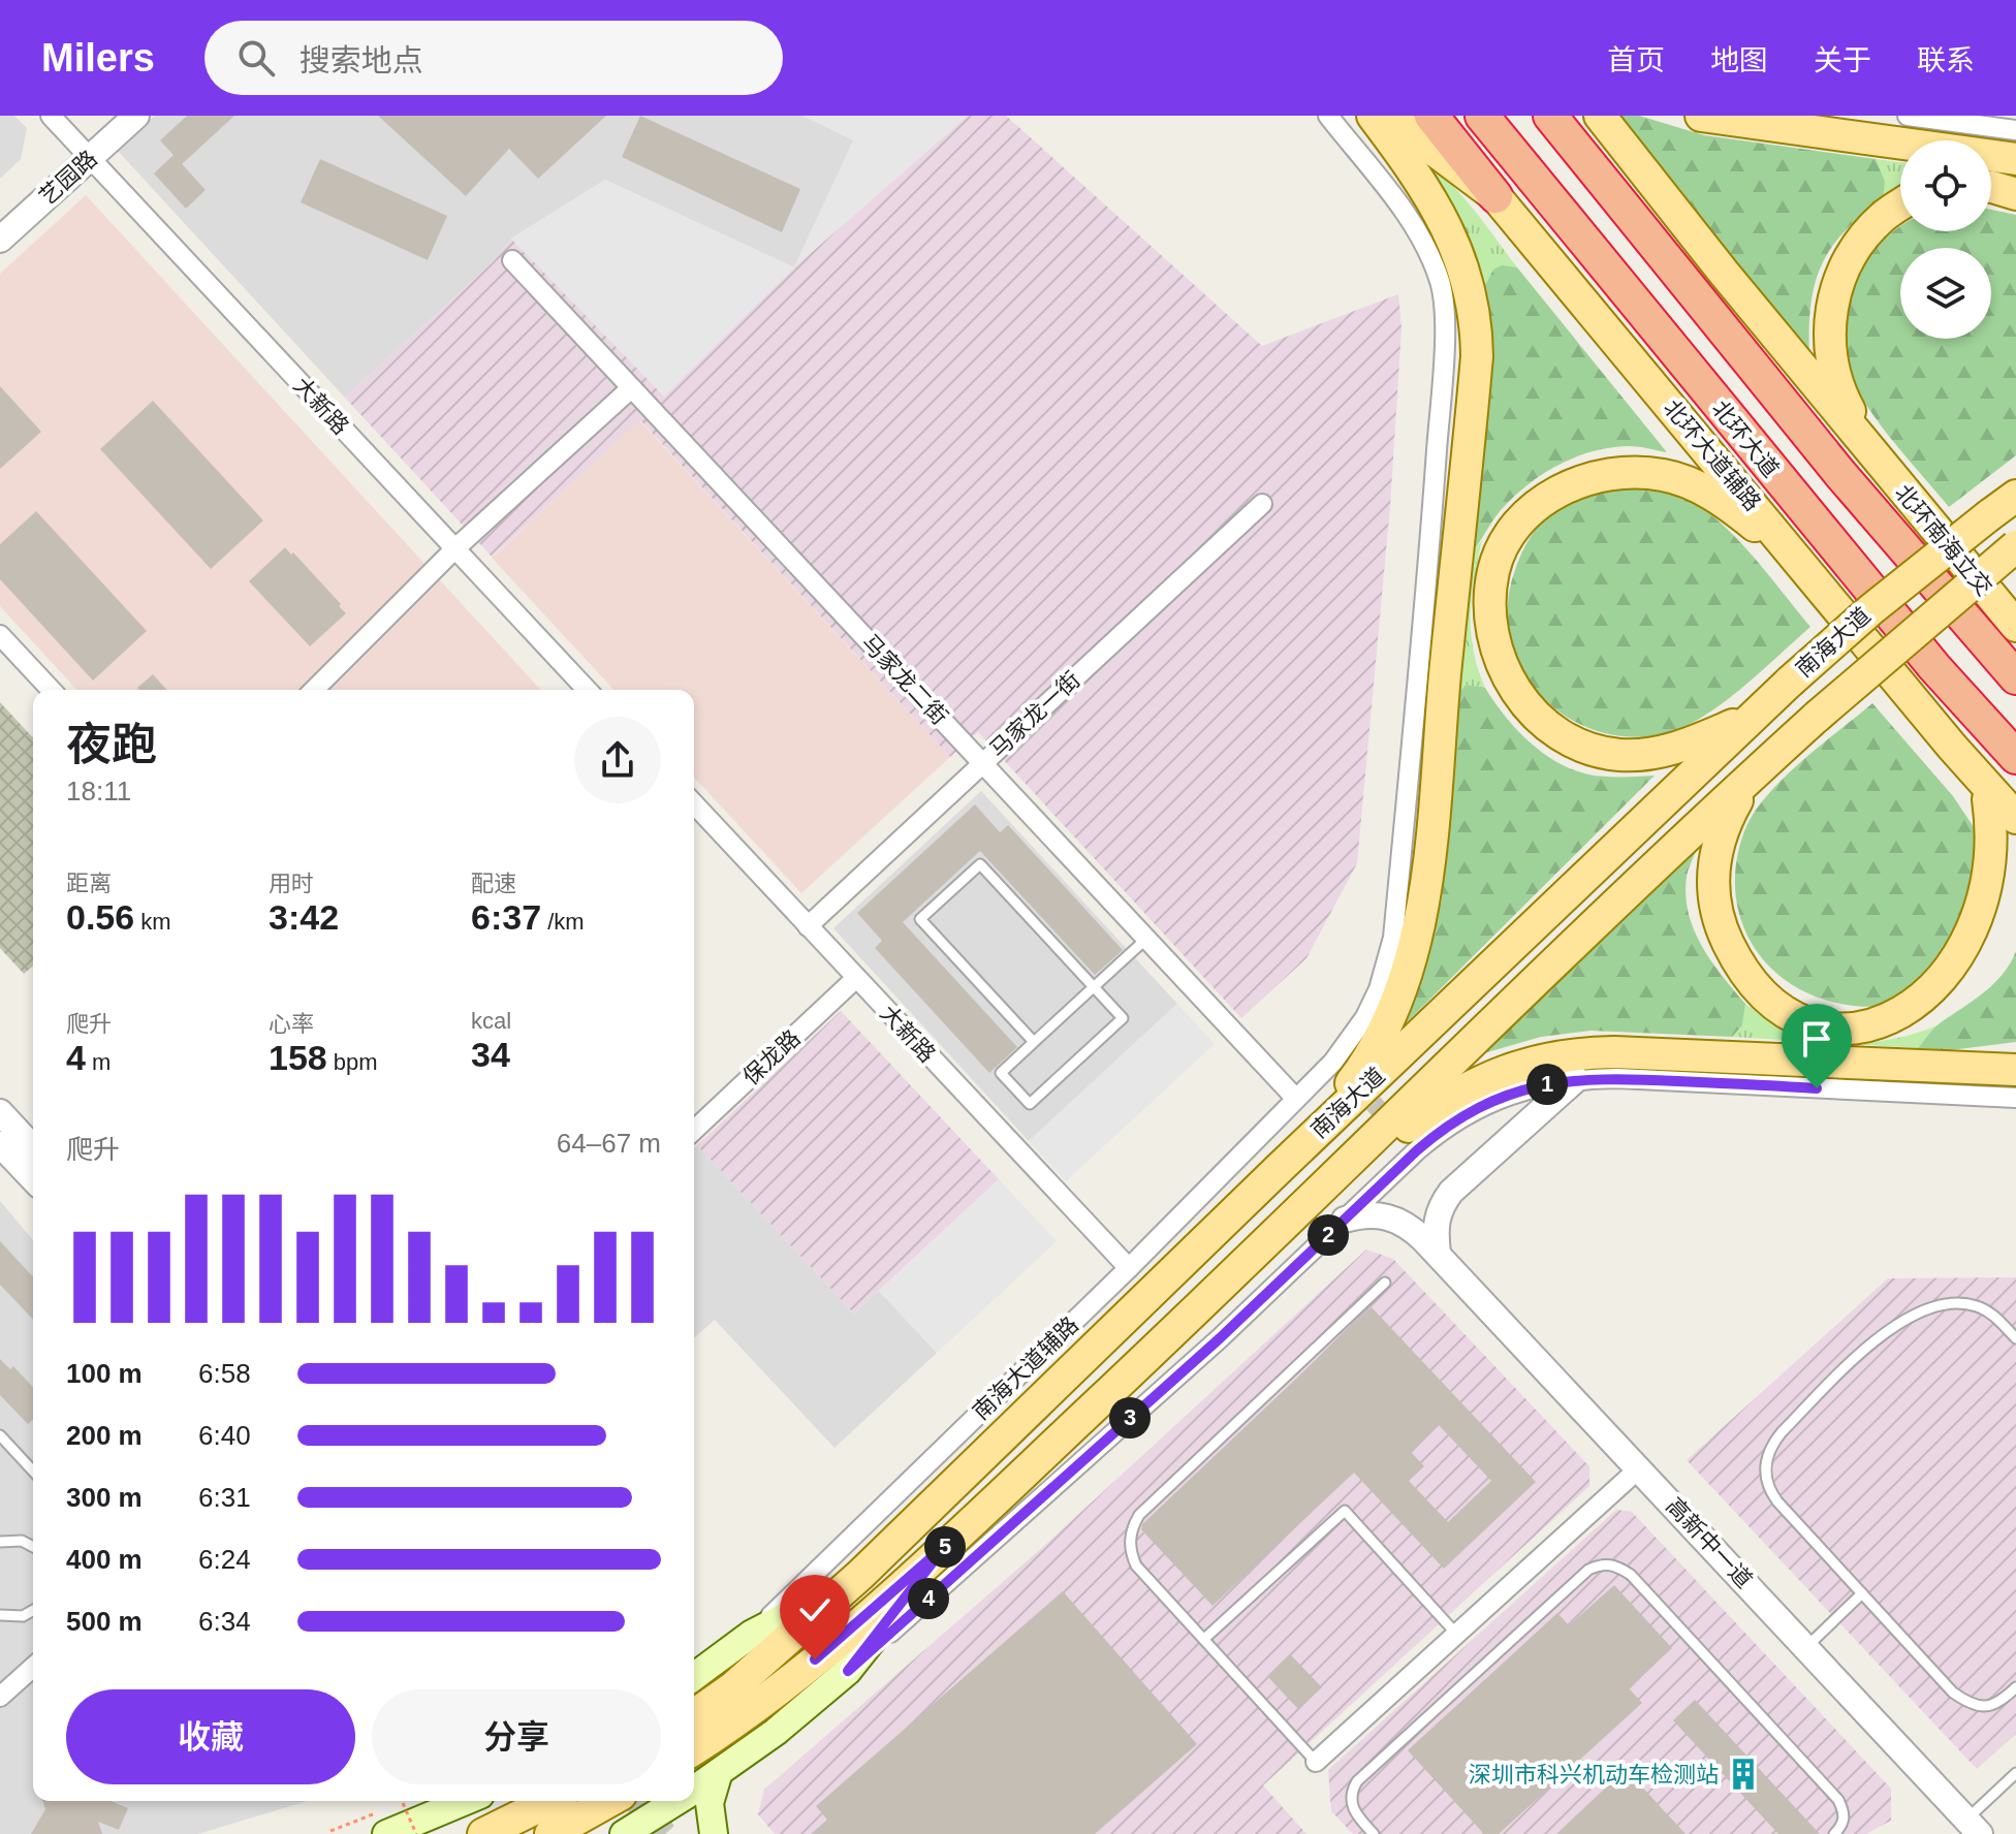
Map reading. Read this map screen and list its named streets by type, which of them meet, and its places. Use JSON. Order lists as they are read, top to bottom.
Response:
{
  "streets": {
    "highway": ["北环大道"],
    "main road": ["北环大道辅路", "北环南海立交", "南海大道"],
    "street": [
      "艺园路",
      "大新路",
      "马家龙二街",
      "马家龙一街",
      "保龙路",
      "南海大道辅路",
      "高新中一道"
    ]
  },
  "crossings": [
    ["艺园路", "大新路"],
    ["大新路", "马家龙一街"],
    ["大新路", "保龙路"],
    ["大新路", "南海大道辅路"],
    ["马家龙二街", "马家龙一街"],
    ["马家龙二街", "南海大道辅路"]
  ],
  "places": {
    "building": ["深圳市科兴机动车检测站"]
  },
  "page": {
    "header": "Milers",
    "search": "搜索地点",
    "nav": [
      "首页",
      "地图",
      "关于",
      "联系"
    ],
    "heading": ["夜跑", "18:11"],
    "stats": [
      ["距离", "0.56 km"],
      ["用时", "3:42"],
      ["配速", "6:37 /km"],
      ["爬升", "4 m"],
      ["心率", "158 bpm"],
      ["kcal", "34"]
    ],
    "pins": [
      "1",
      "2",
      "3",
      "5",
      "4"
    ],
    "chart": ["爬升", "64–67 m"],
    "list": [
      {
        "name": "100 m",
        "note": "6:58"
      },
      {
        "name": "200 m",
        "note": "6:40"
      },
      {
        "name": "300 m",
        "note": "6:31"
      },
      {
        "name": "400 m",
        "note": "6:24"
      },
      {
        "name": "500 m",
        "note": "6:34"
      }
    ],
    "buttons": ["收藏", "分享"]
  }
}
